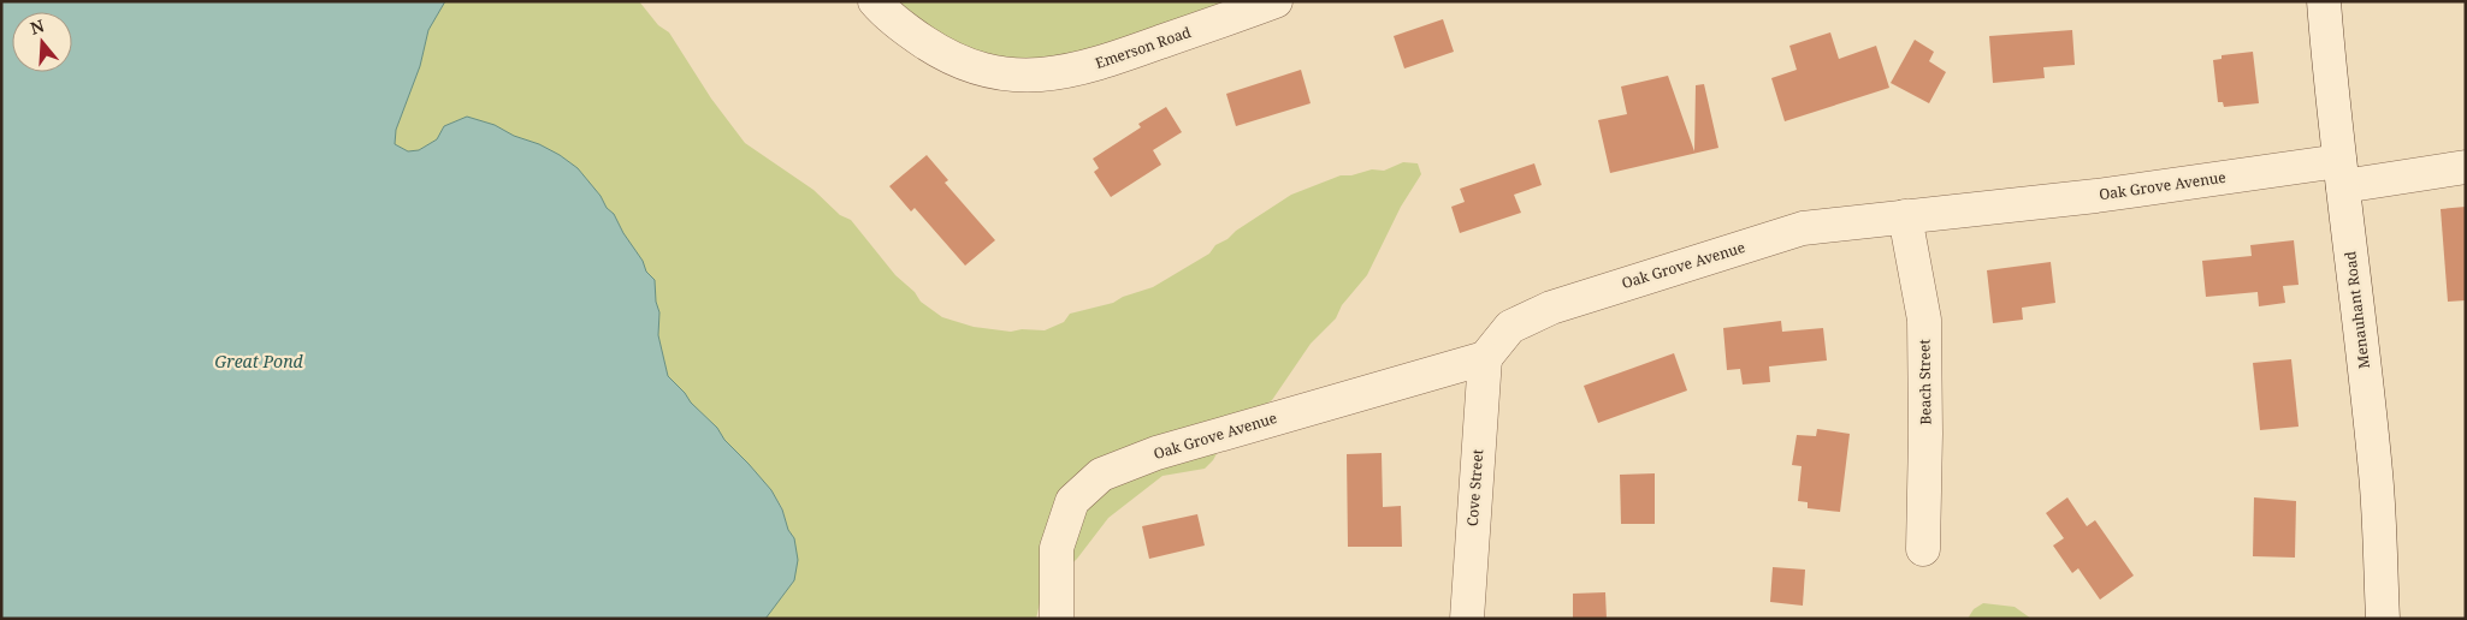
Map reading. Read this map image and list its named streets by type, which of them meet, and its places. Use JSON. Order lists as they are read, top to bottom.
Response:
{
  "streets": {
    "street": [
      "Emerson Road",
      "Oak Grove Avenue",
      "Menauhant Road",
      "Beach Street",
      "Cove Street"
    ]
  },
  "crossings": [
    ["Oak Grove Avenue", "Menauhant Road"],
    ["Oak Grove Avenue", "Beach Street"],
    ["Oak Grove Avenue", "Cove Street"]
  ],
  "water": ["Great Pond"],
  "north": "top"
}
